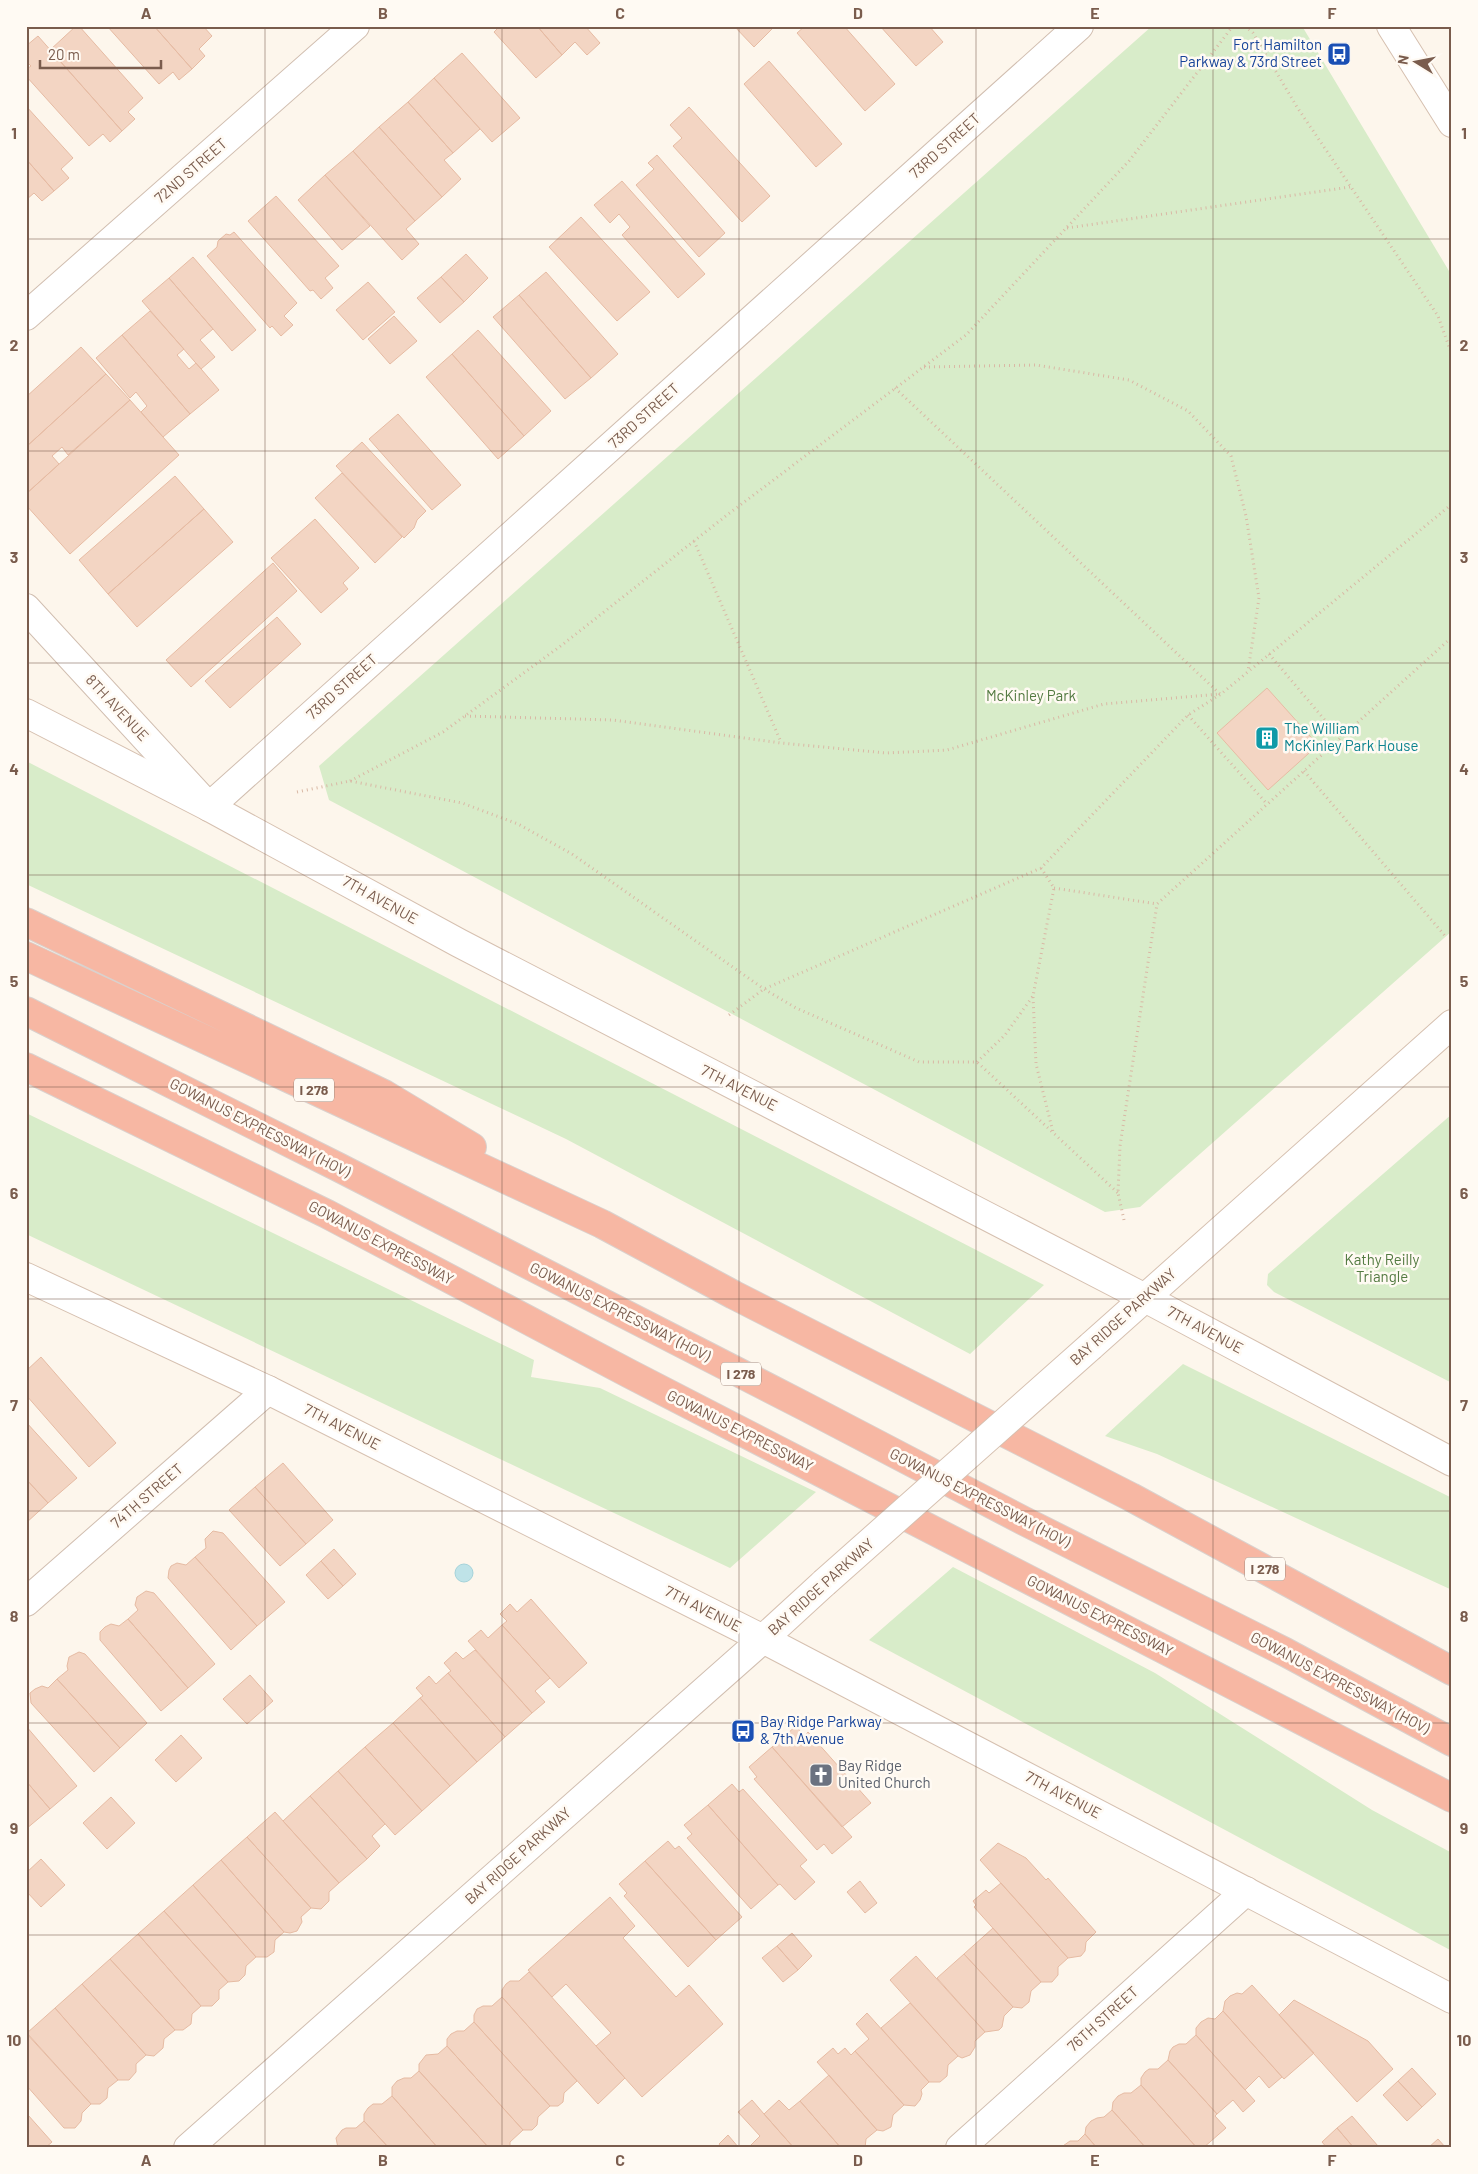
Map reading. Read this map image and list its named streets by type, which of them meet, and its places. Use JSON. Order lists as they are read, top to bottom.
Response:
{
  "streets": {
    "highway": ["I 278", "GOWANUS EXPRESSWAY (HOV)", "GOWANUS EXPRESSWAY"],
    "main road": [
      "73RD STREET",
      "72ND STREET",
      "8TH AVENUE",
      "7TH AVENUE",
      "BAY RIDGE PARKWAY",
      "74TH STREET",
      "76TH STREET"
    ]
  },
  "crossings": [
    ["73RD STREET", "8TH AVENUE"],
    ["73RD STREET", "7TH AVENUE"],
    ["8TH AVENUE", "7TH AVENUE"],
    ["7TH AVENUE", "BAY RIDGE PARKWAY"],
    ["7TH AVENUE", "74TH STREET"],
    ["7TH AVENUE", "76TH STREET"]
  ],
  "parks": ["McKinley Park", "Kathy Reilly Triangle"],
  "places": {
    "bus stop": ["Fort Hamilton Parkway & 73rd Street", "Bay Ridge Parkway & 7th Avenue"],
    "building": ["The William McKinley Park House"],
    "church": ["Bay Ridge United Church"]
  },
  "scale_bar": "20 m",
  "north": "left",
  "grid": {
    "columns": [
      "A",
      "B",
      "C",
      "D",
      "E",
      "F"
    ],
    "rows": [
      "1",
      "2",
      "3",
      "4",
      "5",
      "6",
      "7",
      "8",
      "9",
      "10"
    ]
  }
}
